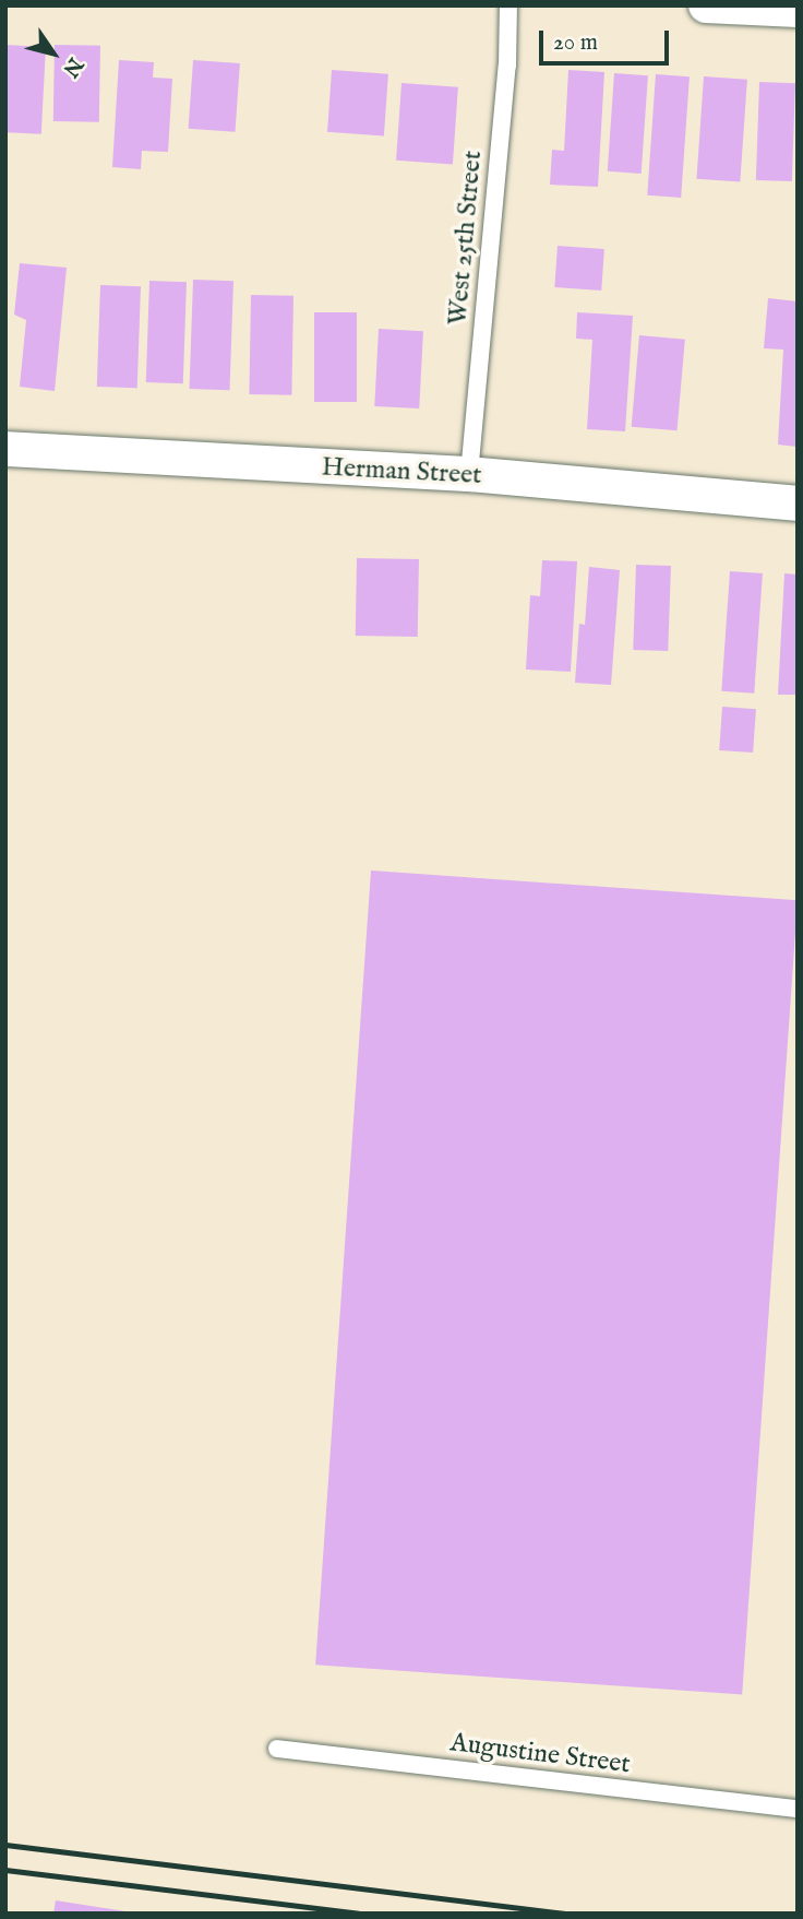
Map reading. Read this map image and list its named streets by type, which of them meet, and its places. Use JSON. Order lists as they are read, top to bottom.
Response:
{
  "streets": {
    "street": ["Herman Street"],
    "lane": ["West 25th Street", "Augustine Street"]
  },
  "crossings": [
    ["West 25th Street", "Herman Street"]
  ],
  "scale_bar": "20 m",
  "north": "bottom right"
}
